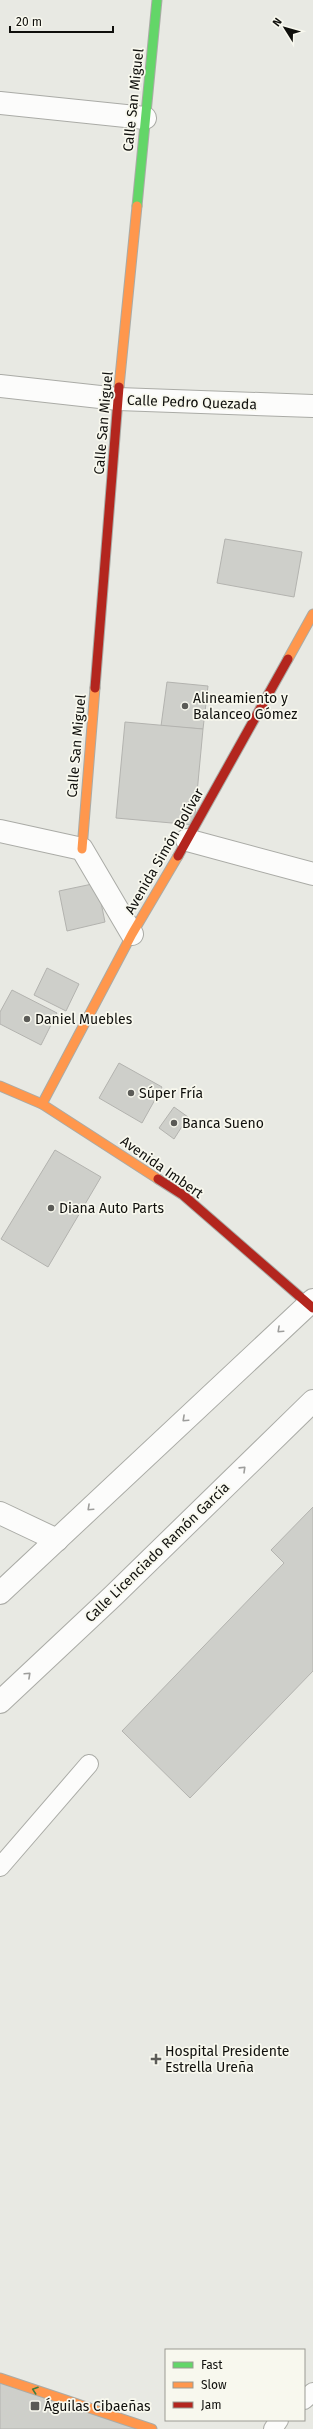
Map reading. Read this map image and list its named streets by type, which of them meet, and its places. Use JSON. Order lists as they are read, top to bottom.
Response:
{
  "streets": {
    "street": [
      "Calle San Miguel",
      "Calle Pedro Quezada",
      "Avenida Simón Bolívar",
      "Avenida Imbert",
      "Calle Licenciado Ramón García"
    ]
  },
  "crossings": [
    ["Calle San Miguel", "Calle Pedro Quezada"],
    ["Avenida Simón Bolívar", "Avenida Imbert"]
  ],
  "places": {
    "other": [
      "Alineamiento y Balanceo Gómez",
      "Daniel Muebles",
      "Súper Fría",
      "Banca Sueno",
      "Diana Auto Parts"
    ],
    "health": ["Hospital Presidente Estrella Ureña"],
    "transit": ["Águilas Cibaeñas"]
  },
  "legend": ["Fast", "Slow", "Jam"],
  "scale_bar": "20 m",
  "north": "top left"
}
